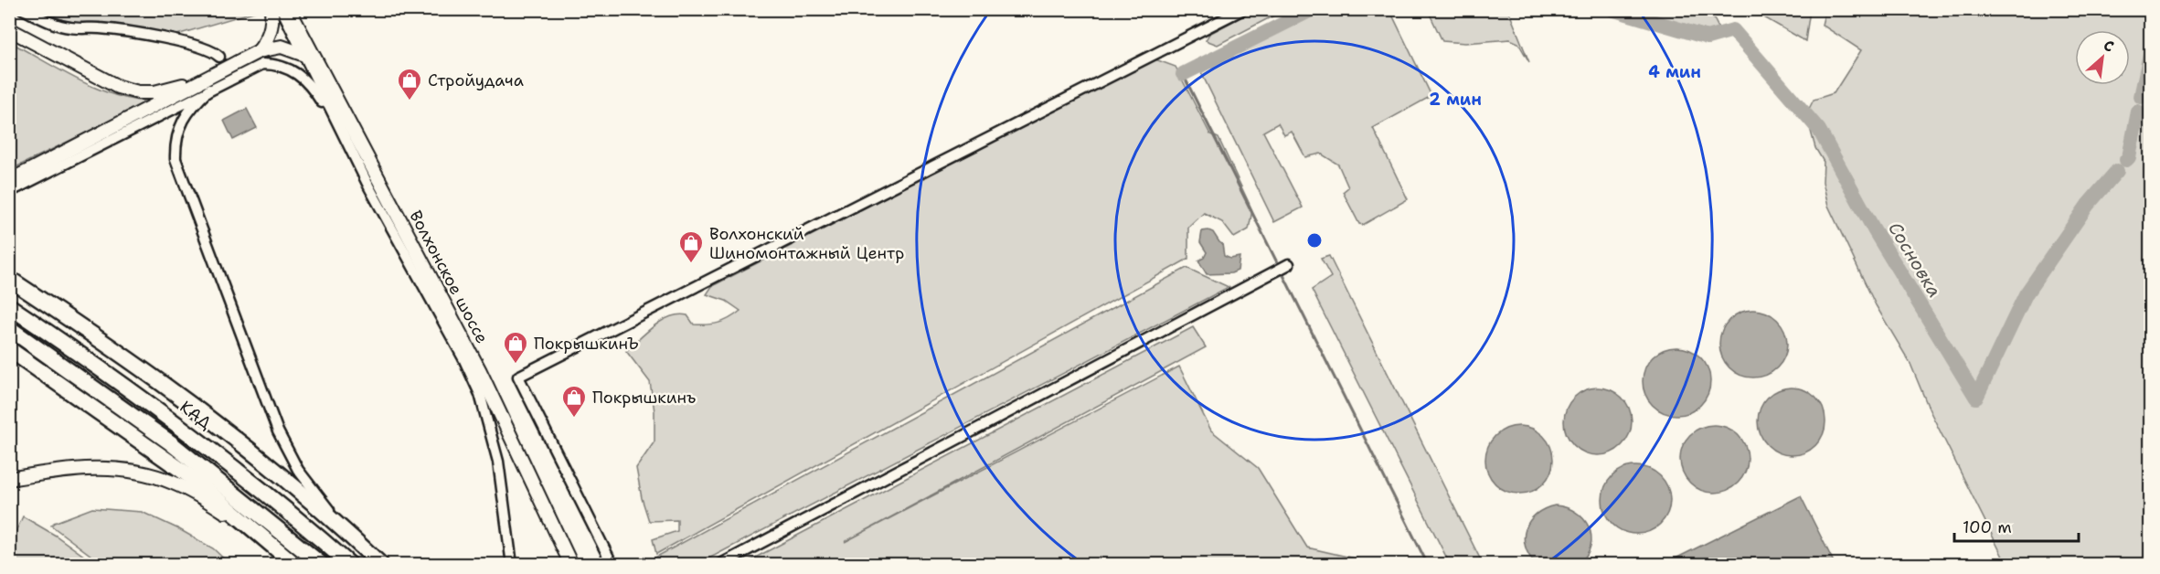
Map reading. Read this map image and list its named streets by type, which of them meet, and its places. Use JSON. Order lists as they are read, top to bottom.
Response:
{
  "streets": {
    "highway": ["КАД"],
    "main road": ["Волхонское шоссе"]
  },
  "water": ["Сосновка"],
  "places": {
    "shop": [
      "Стройудача",
      "Волхонский Шиномонтажный Центр",
      "ПокрышкинЪ",
      "Покрышкинъ"
    ]
  },
  "scale_bar": "100 m",
  "north": "top right",
  "rings": ["4 мин", "2 мин"]
}
